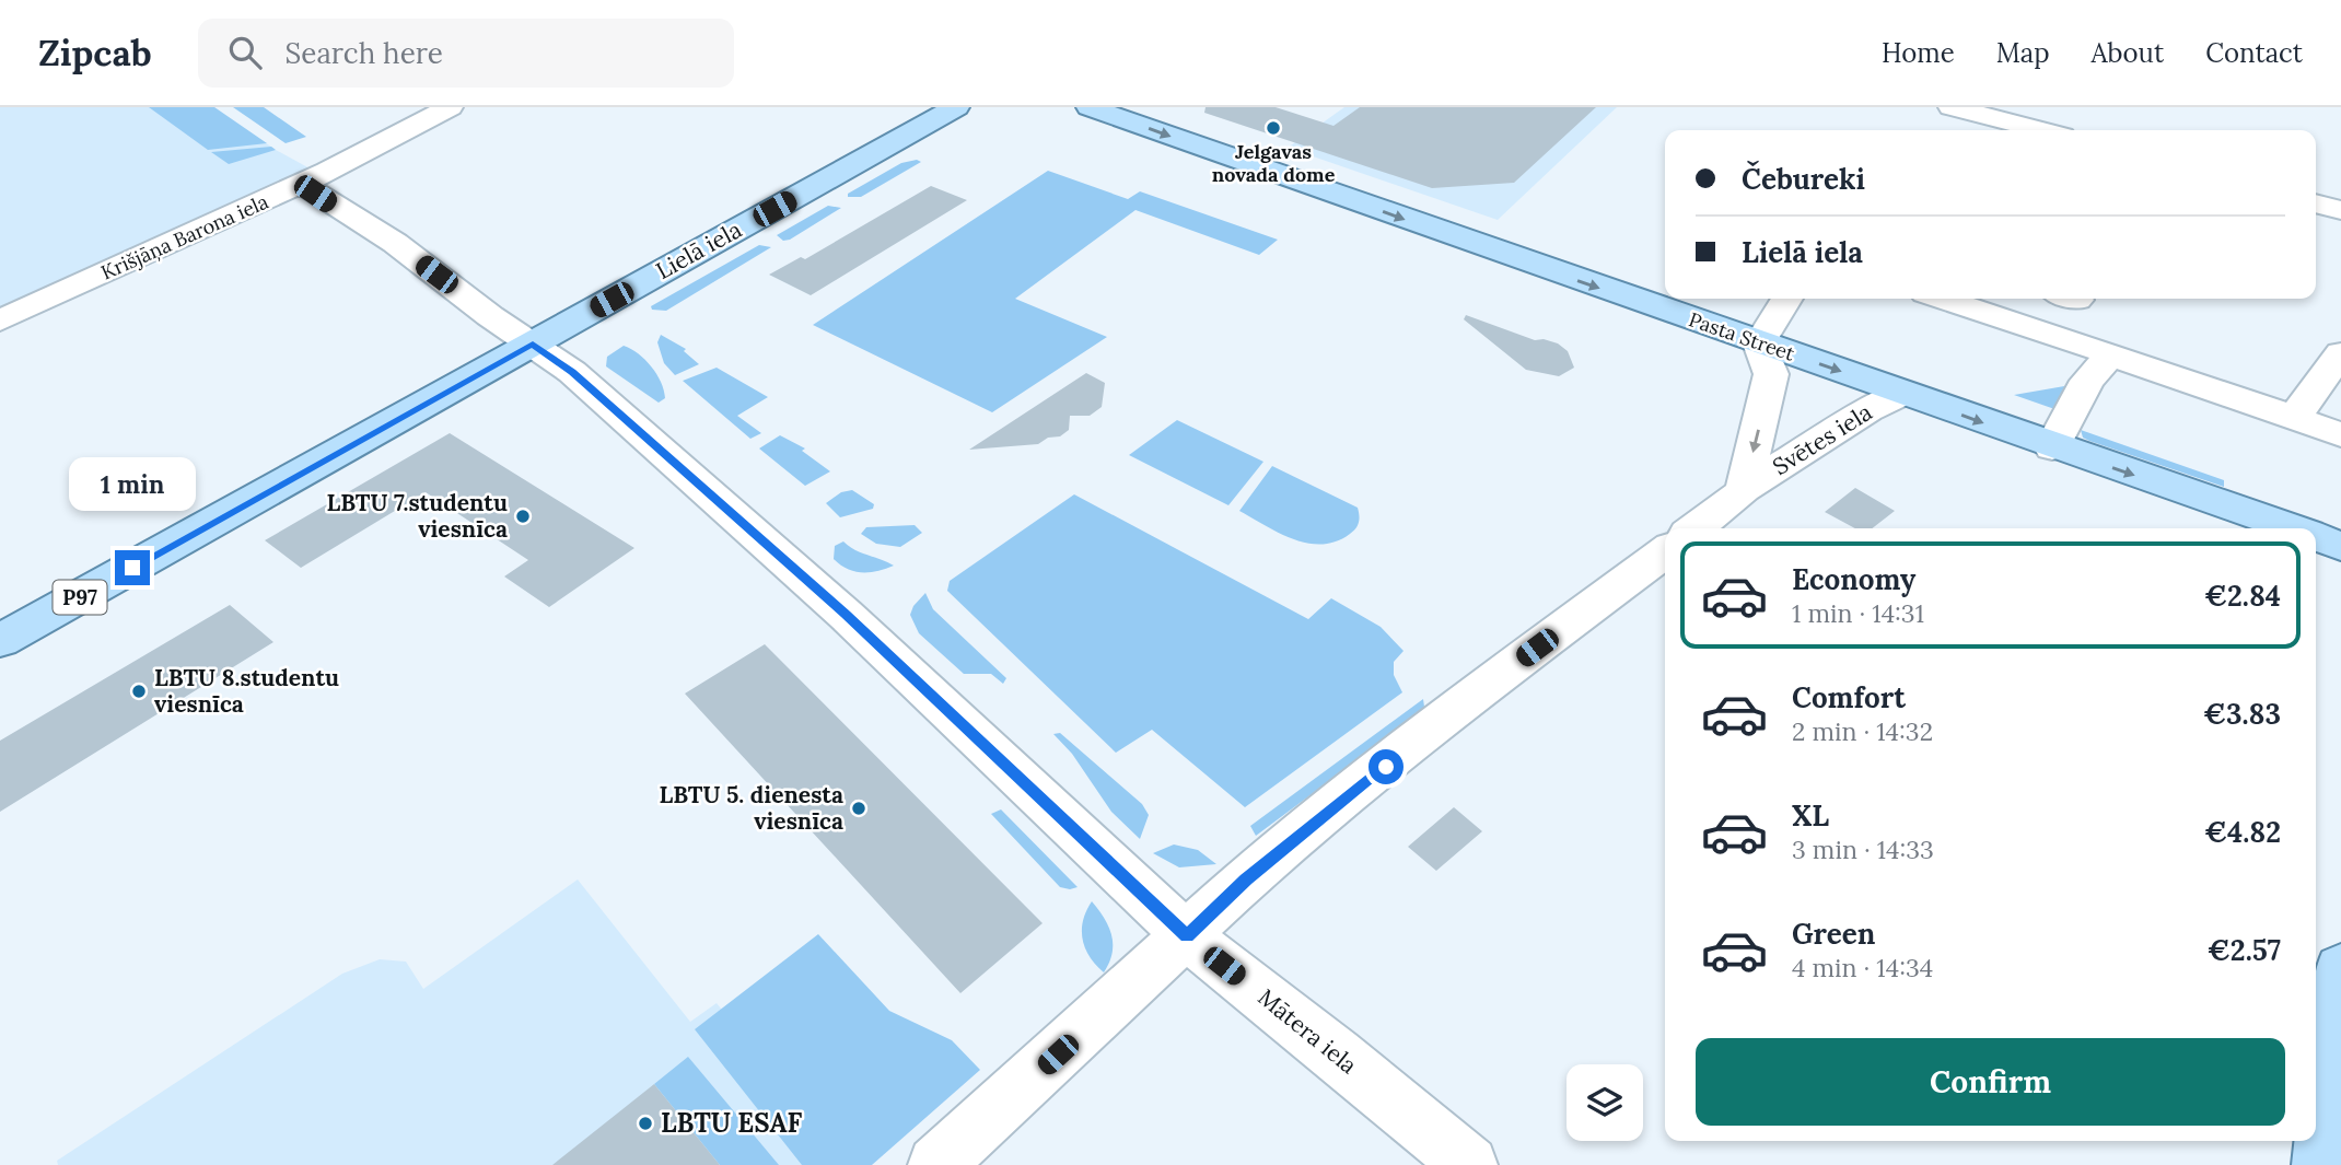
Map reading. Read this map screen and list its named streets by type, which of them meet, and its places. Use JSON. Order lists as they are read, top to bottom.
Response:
{
  "streets": {
    "main road": ["Lielā iela", "Pasta Street", "P97"],
    "street": ["Krišjāņa Barona iela", "Svētes iela", "Mātera iela"]
  },
  "crossings": [
    ["Krišjāņa Barona iela", "Mātera iela"],
    ["Lielā iela", "Mātera iela"],
    ["Pasta Street", "Svētes iela"]
  ],
  "one_way": ["Pasta Street", "Svētes iela"],
  "places": [
    "Jelgavas novada dome",
    "LBTU 7.studentu viesnīca",
    "LBTU 8.studentu viesnīca",
    "LBTU 5. dienesta viesnīca",
    "LBTU ESAF"
  ],
  "page": {
    "header": "Zipcab",
    "search": "Search here",
    "nav": [
      "Home",
      "Map",
      "About",
      "Contact"
    ],
    "banner": ["Čebureki", "Lielā iela"],
    "bubble": "1 min",
    "list": [
      {
        "name": "Economy",
        "note": "1 min · 14:31",
        "value": "€2.84"
      },
      {
        "name": "Comfort",
        "note": "2 min · 14:32",
        "value": "€3.83"
      },
      {
        "name": "XL",
        "note": "3 min · 14:33",
        "value": "€4.82"
      },
      {
        "name": "Green",
        "note": "4 min · 14:34",
        "value": "€2.57"
      }
    ],
    "buttons": "Confirm"
  }
}
